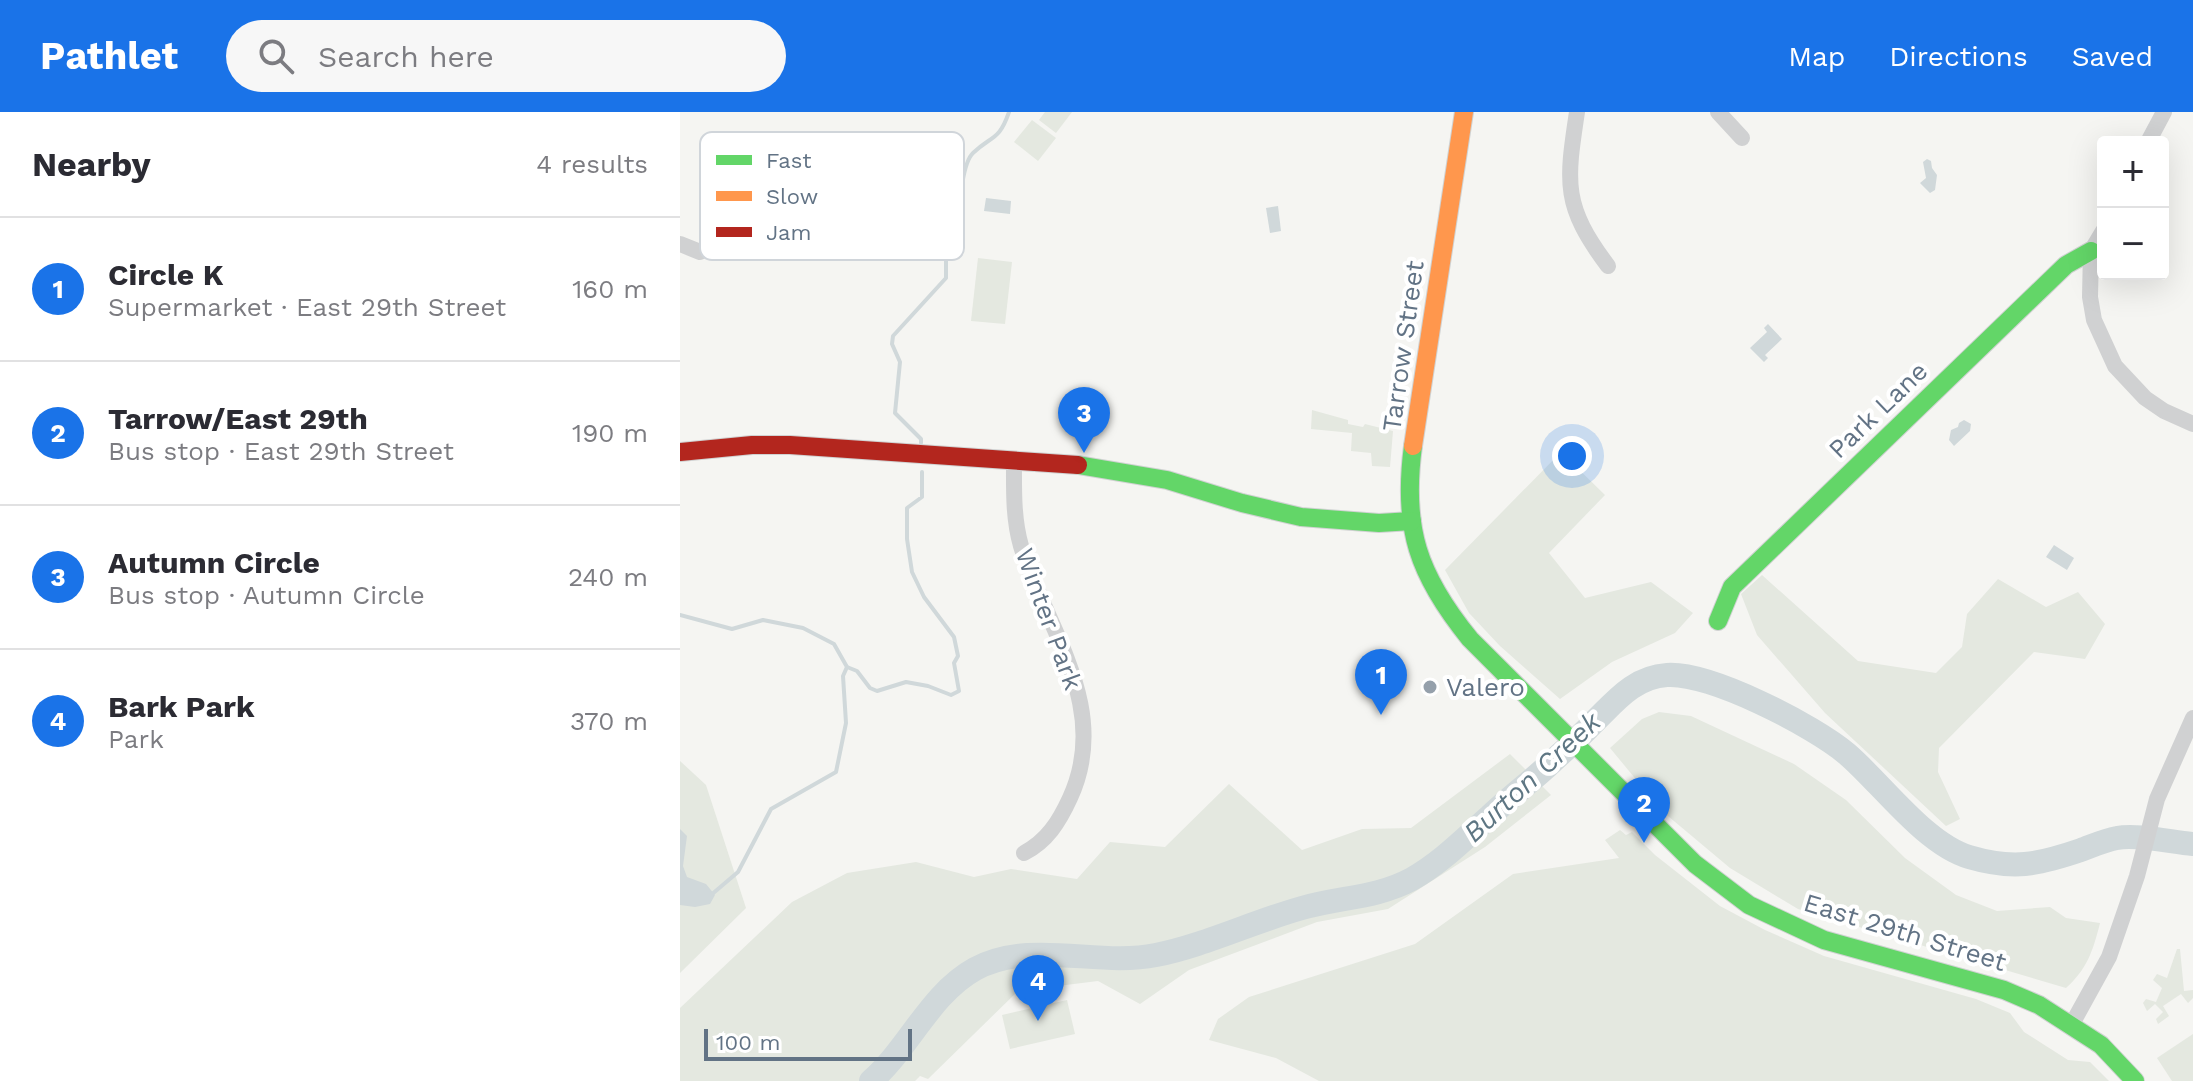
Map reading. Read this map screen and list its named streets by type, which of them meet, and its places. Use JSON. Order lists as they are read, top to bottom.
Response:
{
  "streets": {
    "main road": ["Tarrow Street", "Park Lane", "East 29th Street"],
    "street": ["Winter Park"]
  },
  "crossings": [
    ["Tarrow Street", "East 29th Street"]
  ],
  "water": ["Burton Creek"],
  "places": ["Valero"],
  "legend": ["Fast", "Slow", "Jam"],
  "scale_bar": "100 m",
  "page": {
    "header": "Pathlet",
    "search": "Search here",
    "nav": ["Map", "Directions", "Saved"],
    "heading": ["Nearby", "4 results"],
    "map_buttons": ["+", "−"],
    "list": [
      {
        "mark": "1",
        "name": "Circle K",
        "note": "Supermarket · East 29th Street",
        "value": "160 m"
      },
      {
        "mark": "2",
        "name": "Tarrow/East 29th",
        "note": "Bus stop · East 29th Street",
        "value": "190 m"
      },
      {
        "mark": "3",
        "name": "Autumn Circle",
        "note": "Bus stop · Autumn Circle",
        "value": "240 m"
      },
      {
        "mark": "4",
        "name": "Bark Park",
        "note": "Park",
        "value": "370 m"
      }
    ],
    "pins": [
      "3",
      "1",
      "2",
      "4"
    ],
    "scale": "100 m"
  }
}
